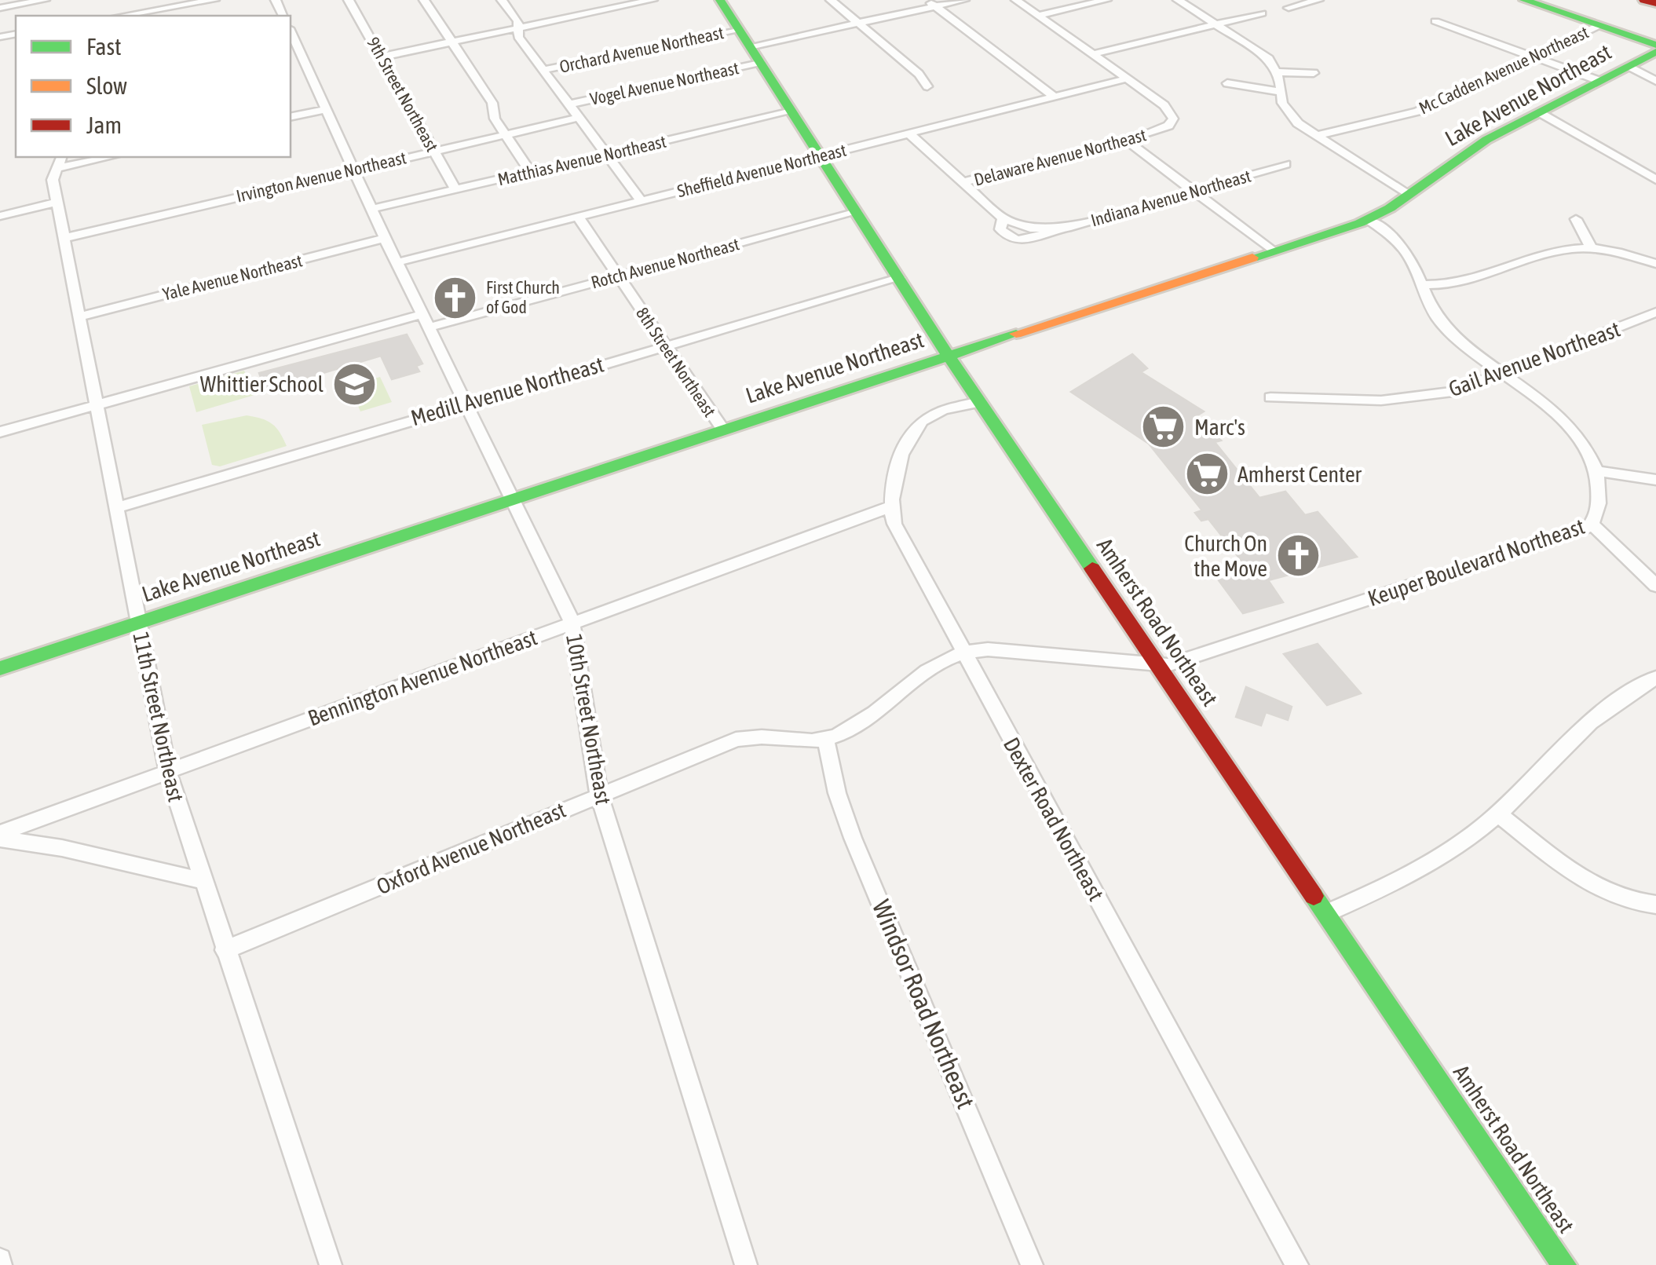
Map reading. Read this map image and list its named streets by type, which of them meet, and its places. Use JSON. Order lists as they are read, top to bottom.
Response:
{
  "streets": {
    "main road": ["Lake Avenue Northeast", "Amherst Road Northeast"],
    "street": [
      "Orchard Avenue Northeast",
      "Mc Cadden Avenue Northeast",
      "Vogel Avenue Northeast",
      "9th Street Northeast",
      "Delaware Avenue Northeast",
      "Matthias Avenue Northeast",
      "Sheffield Avenue Northeast",
      "Irvington Avenue Northeast",
      "Indiana Avenue Northeast",
      "Rotch Avenue Northeast",
      "Yale Avenue Northeast",
      "Gail Avenue Northeast",
      "8th Street Northeast",
      "Medill Avenue Northeast",
      "Keuper Boulevard Northeast",
      "Bennington Avenue Northeast",
      "11th Street Northeast",
      "10th Street Northeast",
      "Dexter Road Northeast",
      "Oxford Avenue Northeast",
      "Windsor Road Northeast"
    ]
  },
  "crossings": [
    ["Orchard Avenue Northeast", "Amherst Road Northeast"],
    ["Vogel Avenue Northeast", "Amherst Road Northeast"],
    ["9th Street Northeast", "Matthias Avenue Northeast"],
    ["9th Street Northeast", "Irvington Avenue Northeast"],
    ["Lake Avenue Northeast", "8th Street Northeast"],
    ["Lake Avenue Northeast", "Amherst Road Northeast"],
    ["Lake Avenue Northeast", "11th Street Northeast"],
    ["Lake Avenue Northeast", "10th Street Northeast"],
    ["Delaware Avenue Northeast", "Sheffield Avenue Northeast"],
    ["Matthias Avenue Northeast", "Amherst Road Northeast"],
    ["Matthias Avenue Northeast", "10th Street Northeast"],
    ["Sheffield Avenue Northeast", "8th Street Northeast"],
    ["Sheffield Avenue Northeast", "Amherst Road Northeast"],
    ["Sheffield Avenue Northeast", "10th Street Northeast"],
    ["Irvington Avenue Northeast", "11th Street Northeast"],
    ["Irvington Avenue Northeast", "10th Street Northeast"],
    ["Rotch Avenue Northeast", "8th Street Northeast"],
    ["Rotch Avenue Northeast", "Amherst Road Northeast"],
    ["Rotch Avenue Northeast", "11th Street Northeast"],
    ["Rotch Avenue Northeast", "10th Street Northeast"],
    ["Yale Avenue Northeast", "11th Street Northeast"],
    ["Yale Avenue Northeast", "10th Street Northeast"],
    ["8th Street Northeast", "Medill Avenue Northeast"],
    ["Medill Avenue Northeast", "Amherst Road Northeast"],
    ["Medill Avenue Northeast", "11th Street Northeast"],
    ["Medill Avenue Northeast", "10th Street Northeast"],
    ["Keuper Boulevard Northeast", "Amherst Road Northeast"],
    ["Keuper Boulevard Northeast", "Oxford Avenue Northeast"],
    ["Amherst Road Northeast", "Oxford Avenue Northeast"],
    ["Bennington Avenue Northeast", "11th Street Northeast"],
    ["Bennington Avenue Northeast", "10th Street Northeast"],
    ["Bennington Avenue Northeast", "Dexter Road Northeast"],
    ["11th Street Northeast", "Oxford Avenue Northeast"],
    ["10th Street Northeast", "Oxford Avenue Northeast"],
    ["Dexter Road Northeast", "Oxford Avenue Northeast"],
    ["Oxford Avenue Northeast", "Windsor Road Northeast"]
  ],
  "places": {
    "church": ["First Church of God", "Church On the Move"],
    "school or university": ["Whittier School"],
    "supermarket": ["Marc's", "Amherst Center"]
  },
  "legend": ["Fast", "Slow", "Jam"]
}
